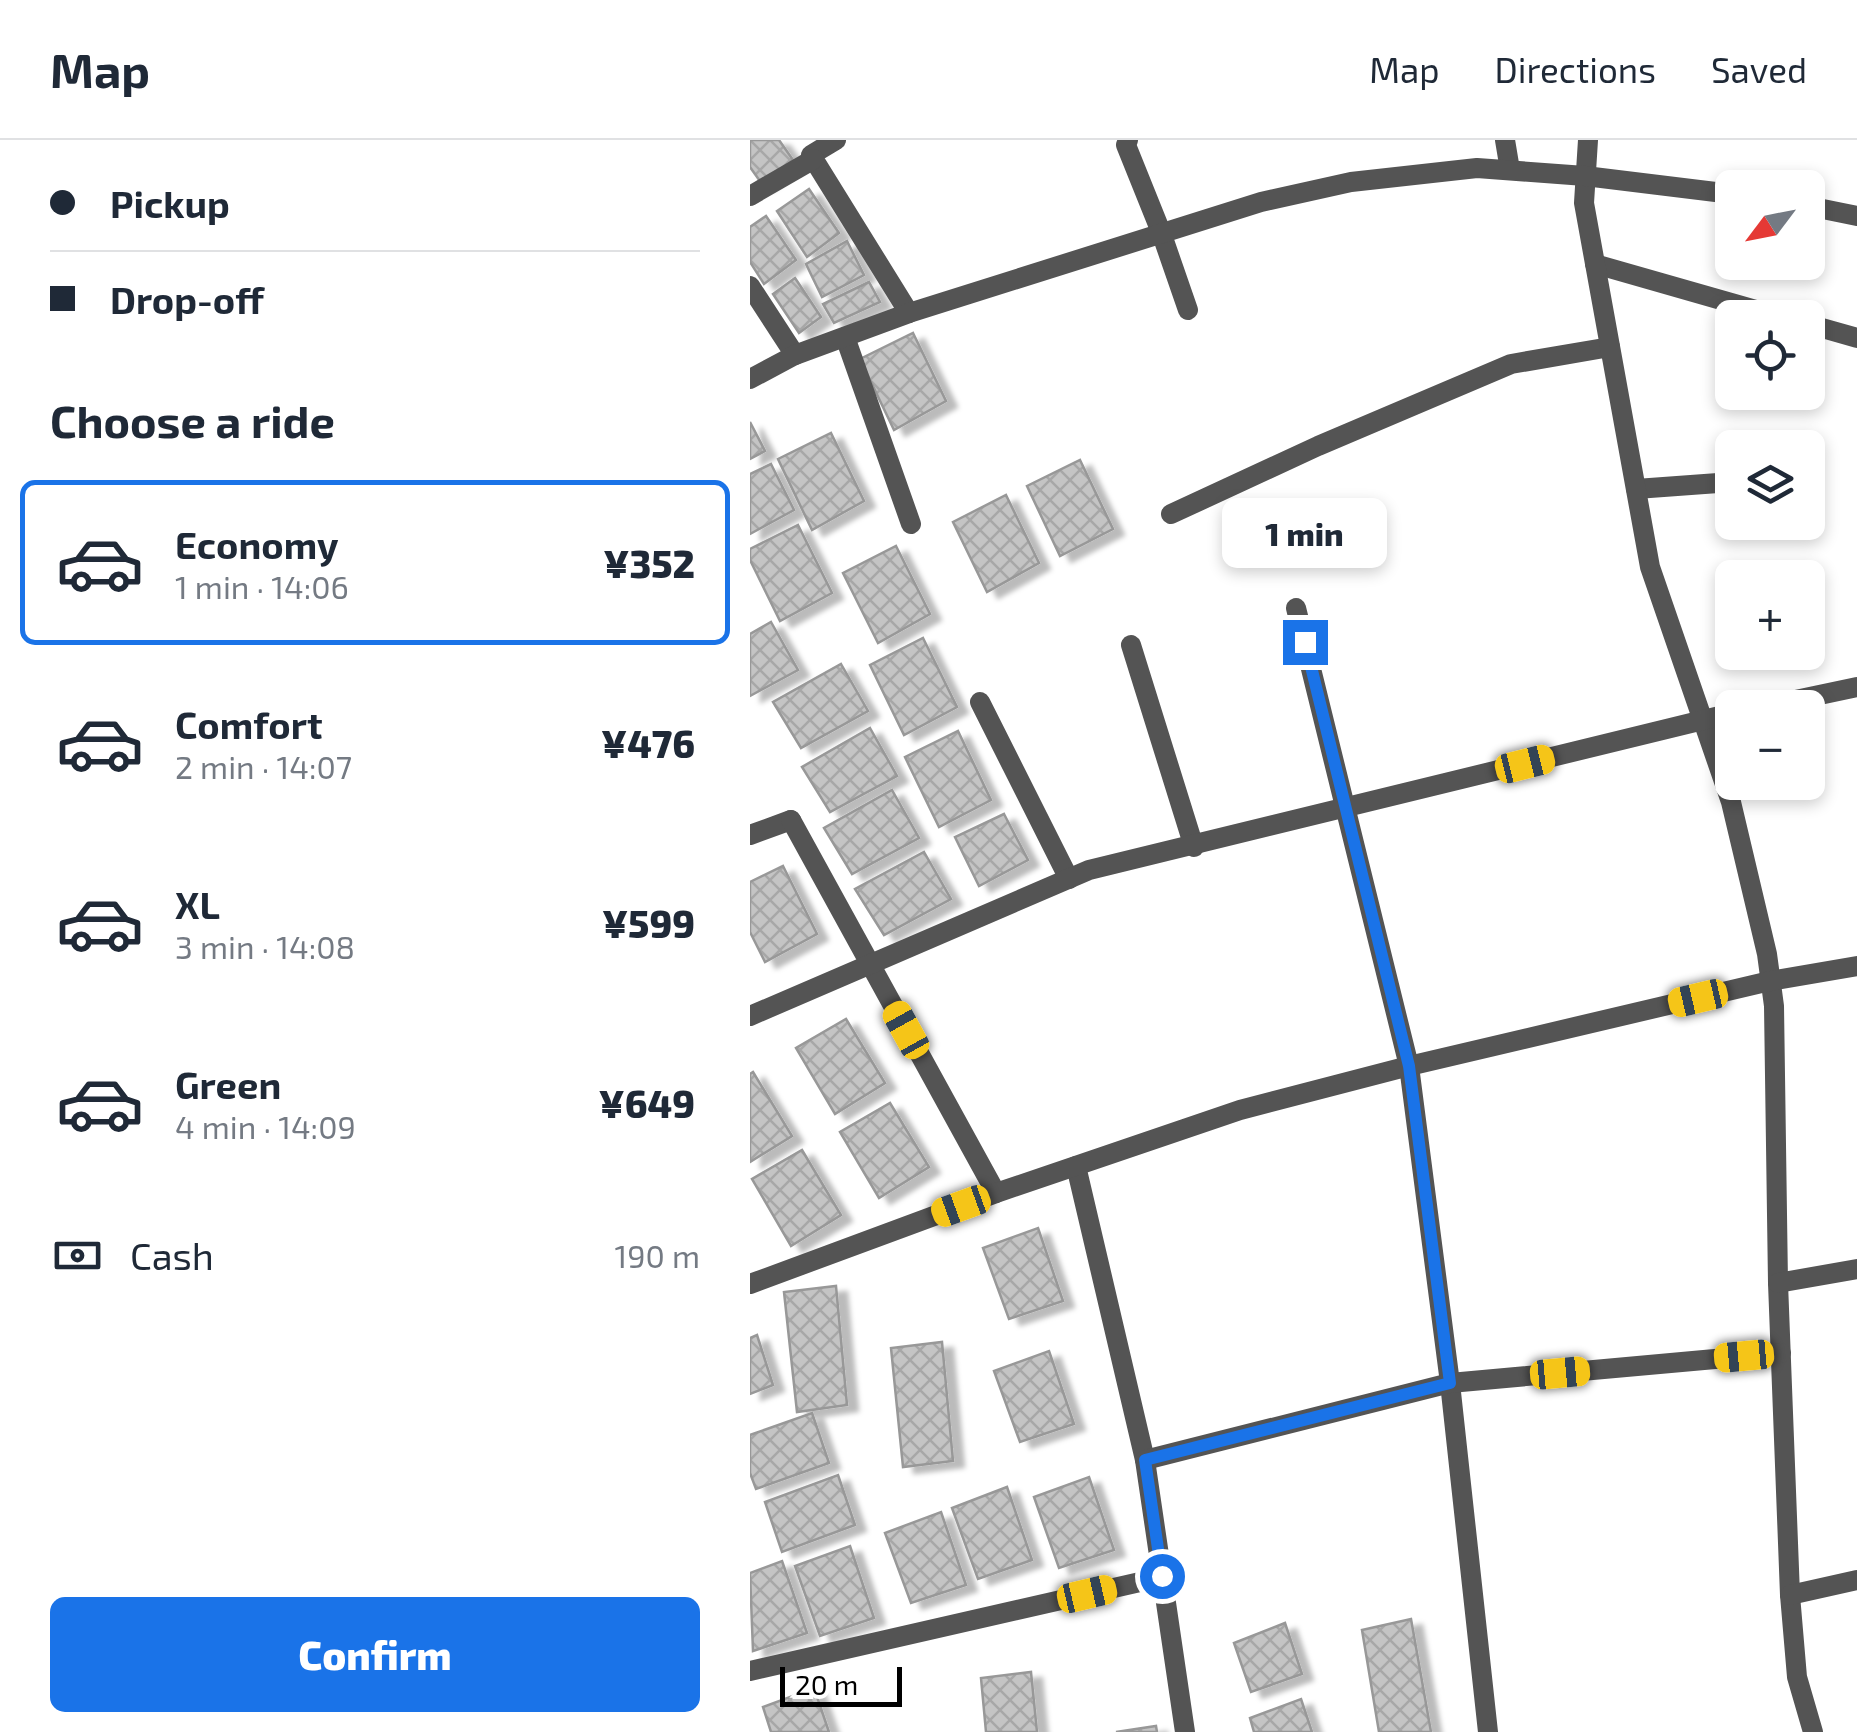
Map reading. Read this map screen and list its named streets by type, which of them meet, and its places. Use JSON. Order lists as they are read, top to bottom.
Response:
{
  "scale_bar": "20 m",
  "north": "bottom left",
  "page": {
    "header": "Map",
    "nav": ["Map", "Directions", "Saved"],
    "banner": ["Pickup", "Drop-off"],
    "map_buttons": ["+", "−"],
    "heading": "Choose a ride",
    "list": [
      {
        "name": "Economy",
        "note": "1 min · 14:06",
        "value": "¥352"
      },
      {
        "name": "Comfort",
        "note": "2 min · 14:07",
        "value": "¥476"
      },
      {
        "name": "XL",
        "note": "3 min · 14:08",
        "value": "¥599"
      },
      {
        "name": "Green",
        "note": "4 min · 14:09",
        "value": "¥649"
      }
    ],
    "bubble": "1 min",
    "pay": ["Cash", "190 m"],
    "buttons": "Confirm",
    "scale": "20 m"
  }
}
